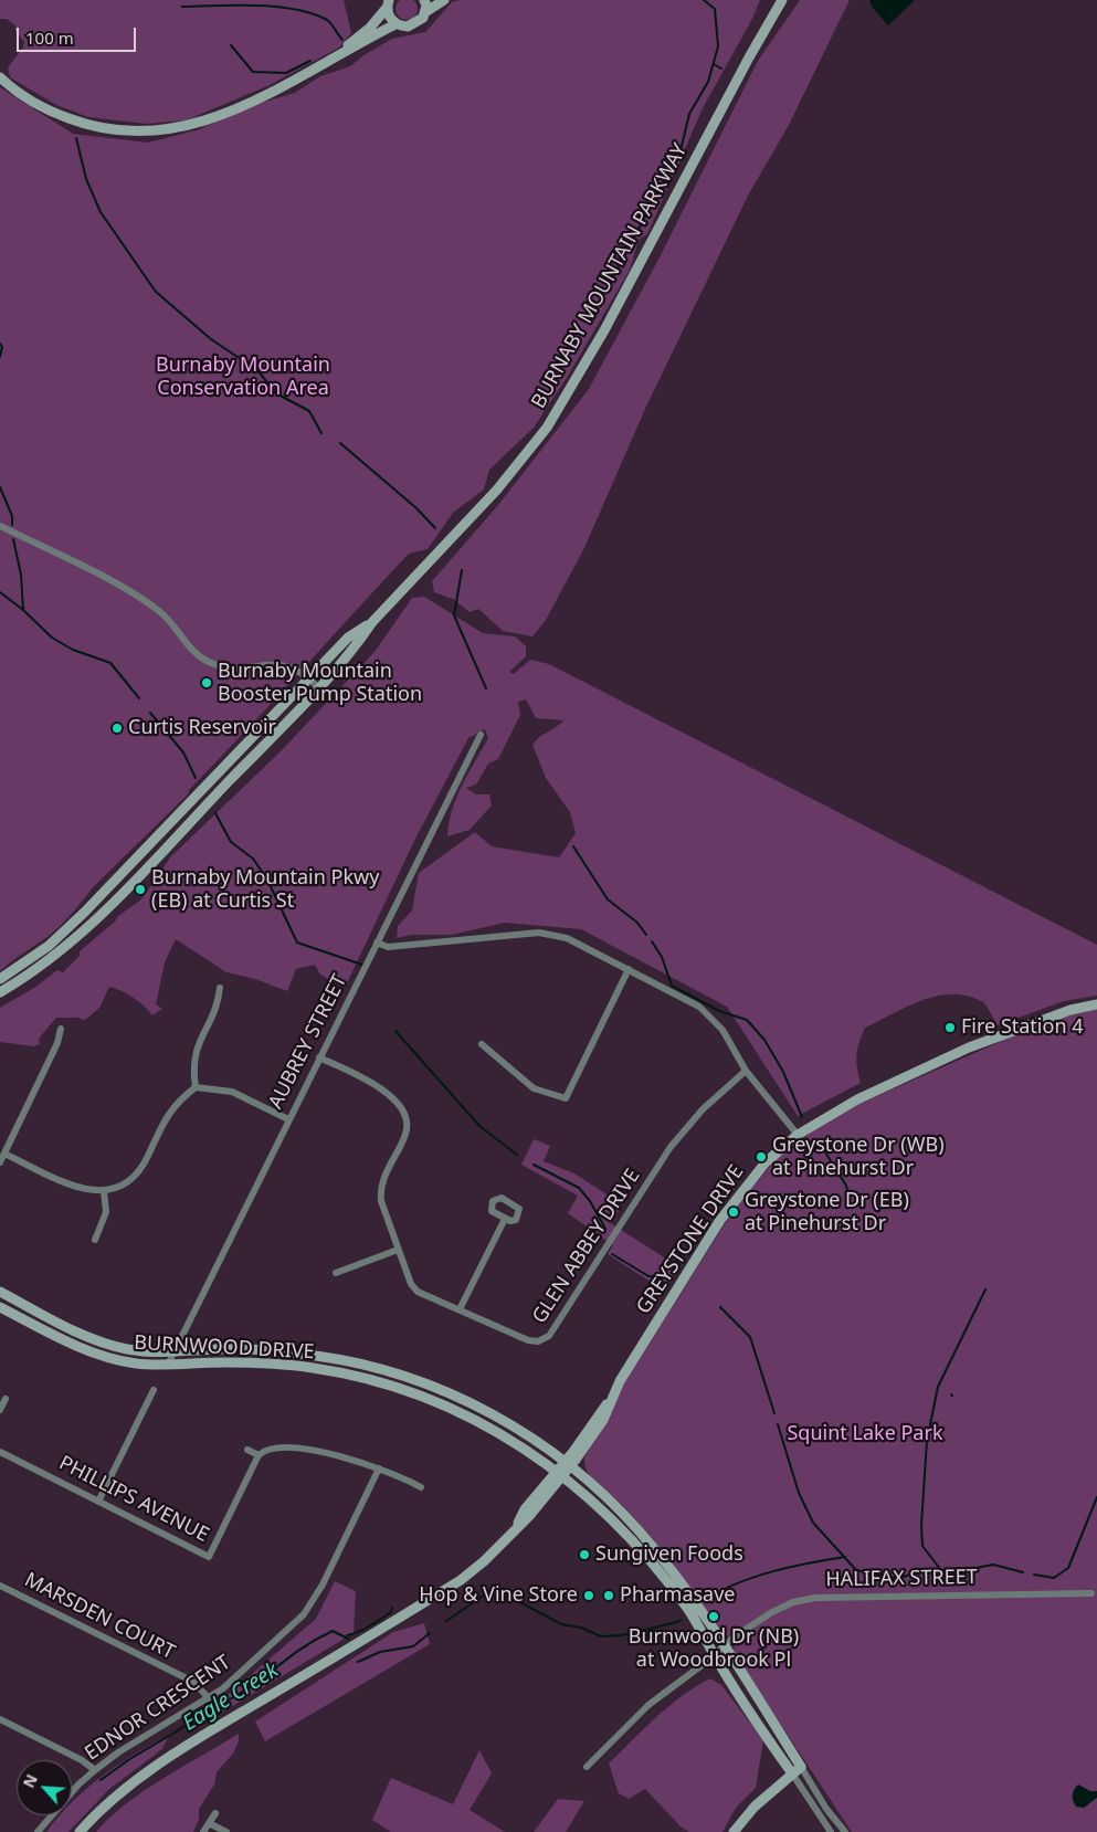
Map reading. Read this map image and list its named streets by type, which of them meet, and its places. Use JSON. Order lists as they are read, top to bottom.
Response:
{
  "streets": {
    "street": [
      "BURNABY MOUNTAIN PARKWAY",
      "AUBREY STREET",
      "GREYSTONE DRIVE",
      "GLEN ABBEY DRIVE",
      "BURNWOOD DRIVE",
      "PHILLIPS AVENUE",
      "HALIFAX STREET",
      "MARSDEN COURT",
      "EDNOR CRESCENT"
    ]
  },
  "crossings": [
    ["AUBREY STREET", "GLEN ABBEY DRIVE"],
    ["AUBREY STREET", "BURNWOOD DRIVE"],
    ["GREYSTONE DRIVE", "BURNWOOD DRIVE"],
    ["BURNWOOD DRIVE", "HALIFAX STREET"],
    ["MARSDEN COURT", "EDNOR CRESCENT"]
  ],
  "water": ["Eagle Creek"],
  "parks": ["Burnaby Mountain Conservation Area", "Squint Lake Park"],
  "places": [
    "Burnaby Mountain Booster Pump Station",
    "Curtis Reservoir",
    "Burnaby Mountain Pkwy (EB) at Curtis St",
    "Fire Station 4",
    "Greystone Dr (WB) at Pinehurst Dr",
    "Greystone Dr (EB) at Pinehurst Dr",
    "Sungiven Foods",
    "Hop & Vine Store",
    "Pharmasave",
    "Burnwood Dr (NB) at Woodbrook Pl"
  ],
  "scale_bar": "100 m",
  "north": "top left"
}
